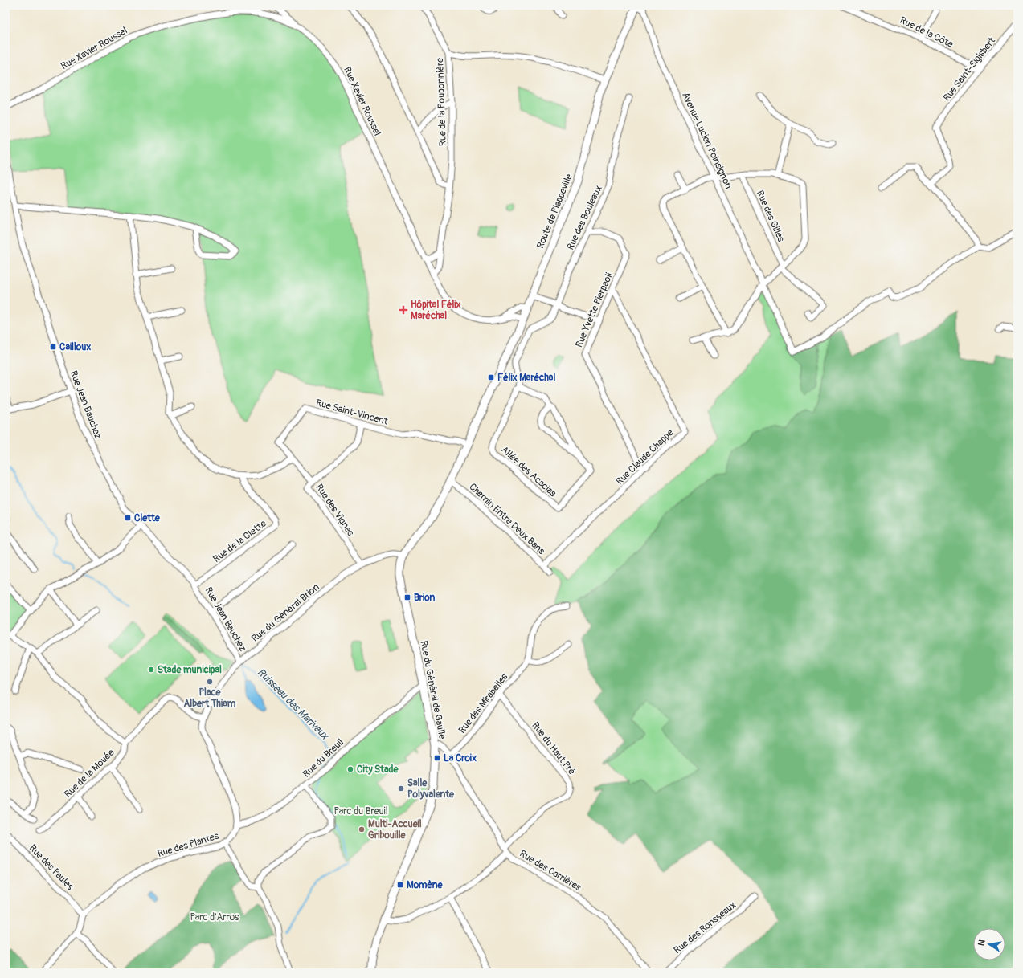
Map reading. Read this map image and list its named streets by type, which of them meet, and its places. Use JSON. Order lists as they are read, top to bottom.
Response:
{
  "streets": {
    "street": [
      "Rue de la Côte",
      "Rue Xavier Roussel",
      "Rue Saint-Sigisbert",
      "Rue de la Pouponnière",
      "Avenue Lucien Poinsignon",
      "Route de Plappeville",
      "Rue des Gilles",
      "Rue des Bouleaux",
      "Rue Yvette Pierpaoli",
      "Rue Jean Bauchez",
      "Rue Saint-Vincent",
      "Rue Claude Chappe",
      "Allée des Acacias",
      "Rue des Vignes",
      "Chemin Entre Deux Bans",
      "Rue de la Clette",
      "Rue du Général Brion",
      "Rue du Général de Gaulle",
      "Rue des Mirabelles",
      "Rue du Haut Pré",
      "Rue du Breuil",
      "Rue de la Mouée",
      "Rue des Plantes",
      "Rue des Paules",
      "Rue des Carrières",
      "Rue des Ronsseaux"
    ]
  },
  "crossings": [
    ["Rue de la Côte", "Rue Saint-Sigisbert"],
    ["Rue Xavier Roussel", "Rue de la Pouponnière"],
    ["Rue Xavier Roussel", "Route de Plappeville"],
    ["Rue de la Pouponnière", "Route de Plappeville"],
    ["Avenue Lucien Poinsignon", "Route de Plappeville"],
    ["Route de Plappeville", "Rue du Général de Gaulle"],
    ["Rue des Bouleaux", "Rue Yvette Pierpaoli"],
    ["Rue Yvette Pierpaoli", "Rue Claude Chappe"],
    ["Rue Jean Bauchez", "Rue de la Clette"],
    ["Rue Jean Bauchez", "Rue du Général Brion"],
    ["Rue Saint-Vincent", "Rue des Vignes"],
    ["Rue Saint-Vincent", "Rue du Général de Gaulle"],
    ["Rue Claude Chappe", "Chemin Entre Deux Bans"],
    ["Rue des Vignes", "Rue du Général Brion"],
    ["Chemin Entre Deux Bans", "Rue du Général de Gaulle"],
    ["Rue du Général Brion", "Rue du Général de Gaulle"],
    ["Rue du Général Brion", "Rue de la Mouée"],
    ["Rue du Général de Gaulle", "Rue du Haut Pré"],
    ["Rue du Général de Gaulle", "Rue du Breuil"],
    ["Rue du Général de Gaulle", "Rue des Carrières"],
    ["Rue des Mirabelles", "Rue du Haut Pré"],
    ["Rue des Mirabelles", "Rue des Carrières"],
    ["Rue du Haut Pré", "Rue des Carrières"],
    ["Rue des Plantes", "Rue des Paules"]
  ],
  "water": ["Ruisseau des Marivaux"],
  "parks": ["Parc du Breuil", "Parc d'Arros"],
  "places": {
    "health": ["Hôpital Félix Maréchal"],
    "transit": [
      "Cailloux",
      "Félix Maréchal",
      "Clette",
      "Brion",
      "La Croix",
      "Momène"
    ],
    "other": [
      "Stade municipal",
      "Place Albert Thiam",
      "City Stade",
      "Salle Polyvalente",
      "Multi-Accueil Gribouille"
    ]
  },
  "north": "left"
}
